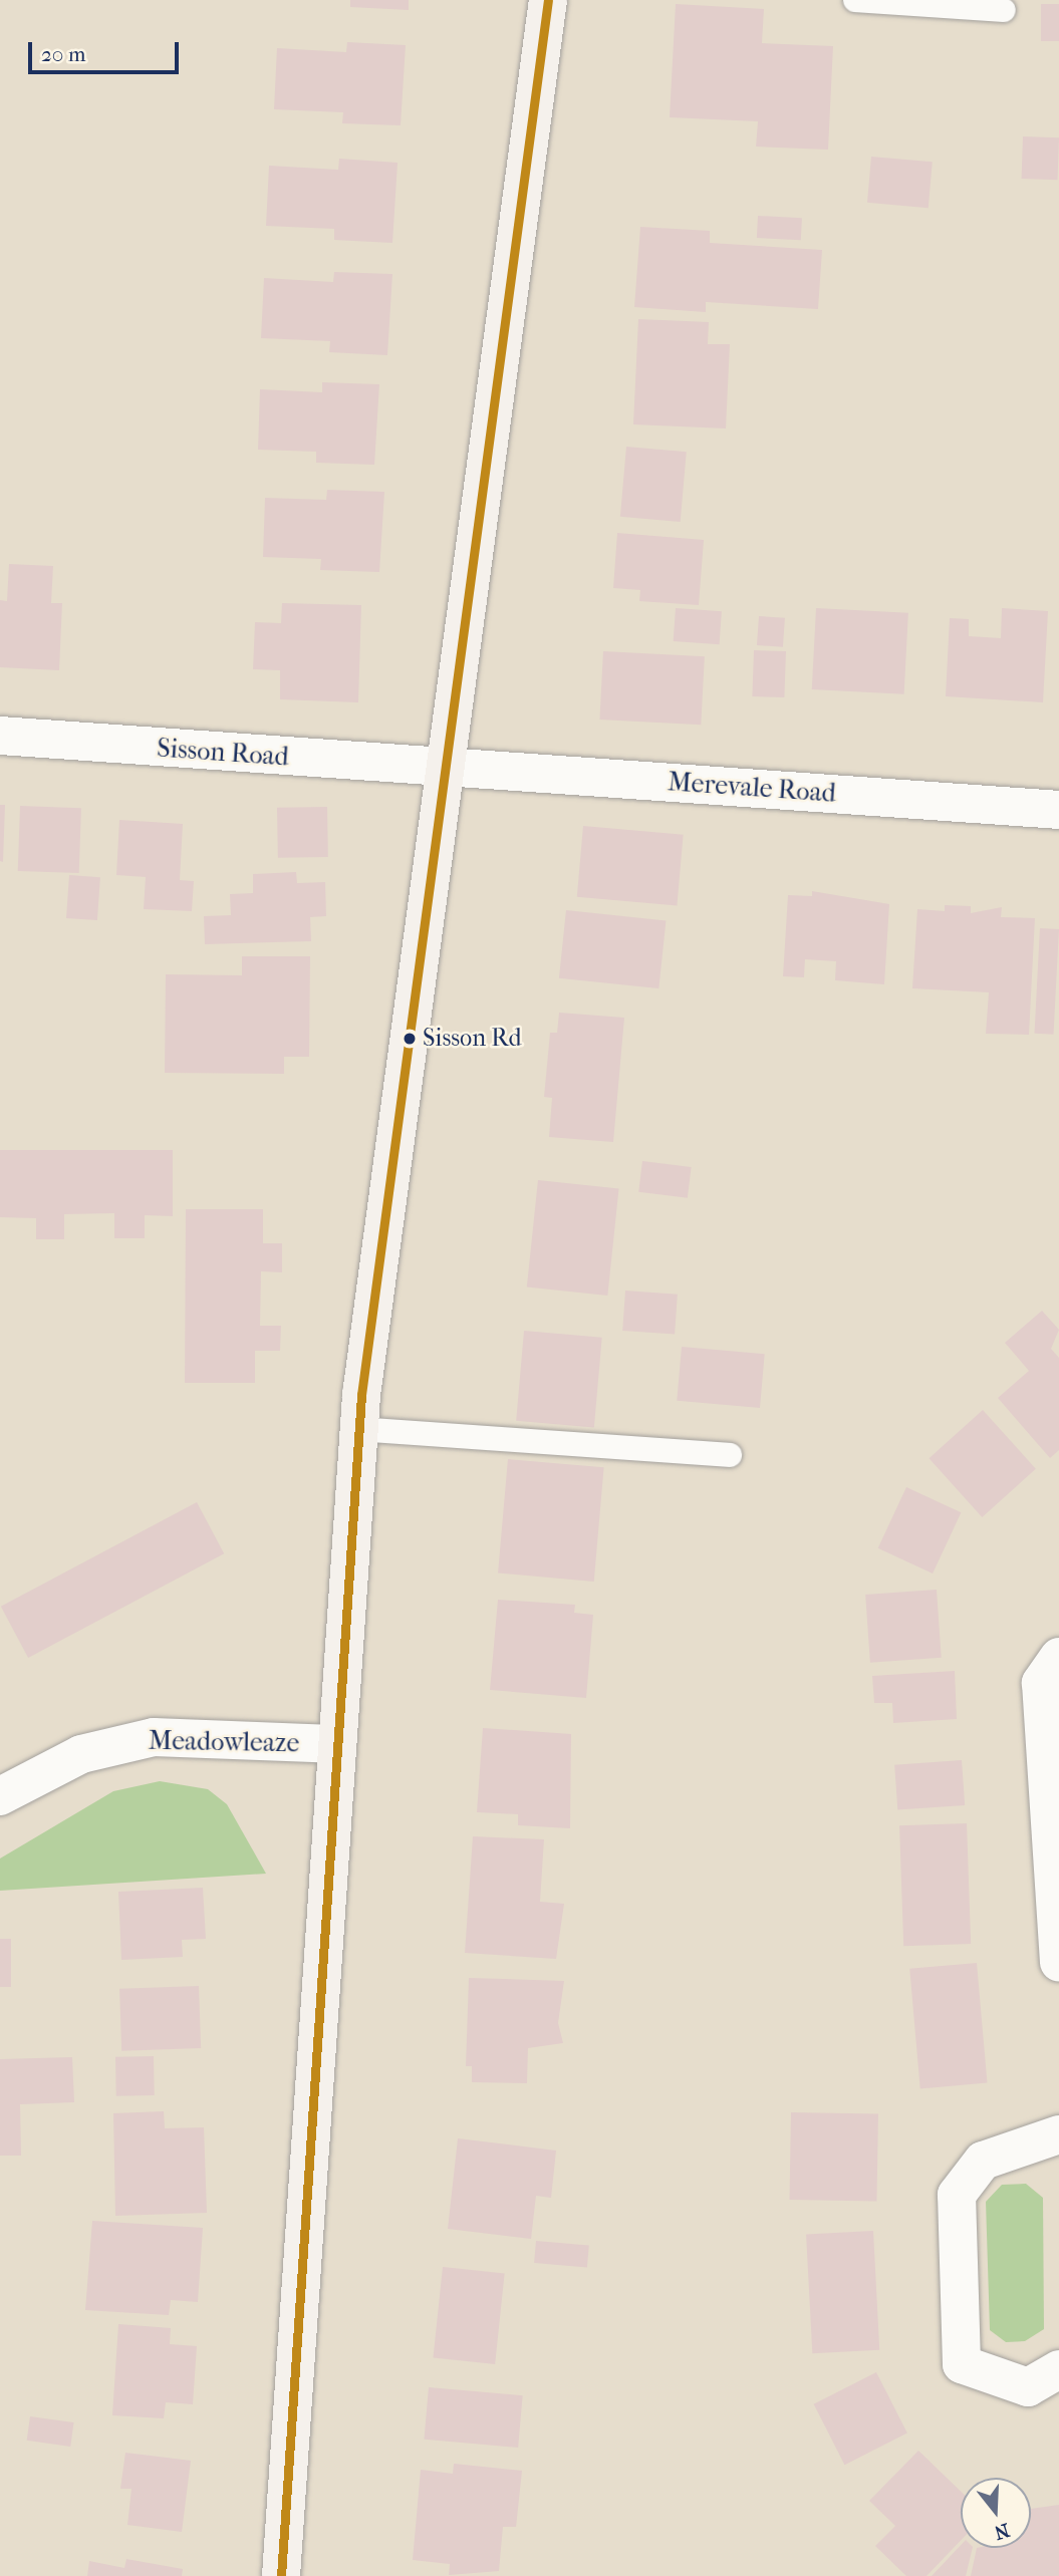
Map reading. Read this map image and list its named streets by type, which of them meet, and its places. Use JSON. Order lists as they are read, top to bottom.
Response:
{
  "streets": {
    "street": ["Sisson Road", "Merevale Road", "Meadowleaze"]
  },
  "crossings": [
    ["Sisson Road", "Merevale Road"]
  ],
  "places": ["Sisson Rd"],
  "scale_bar": "20 m",
  "north": "bottom"
}
